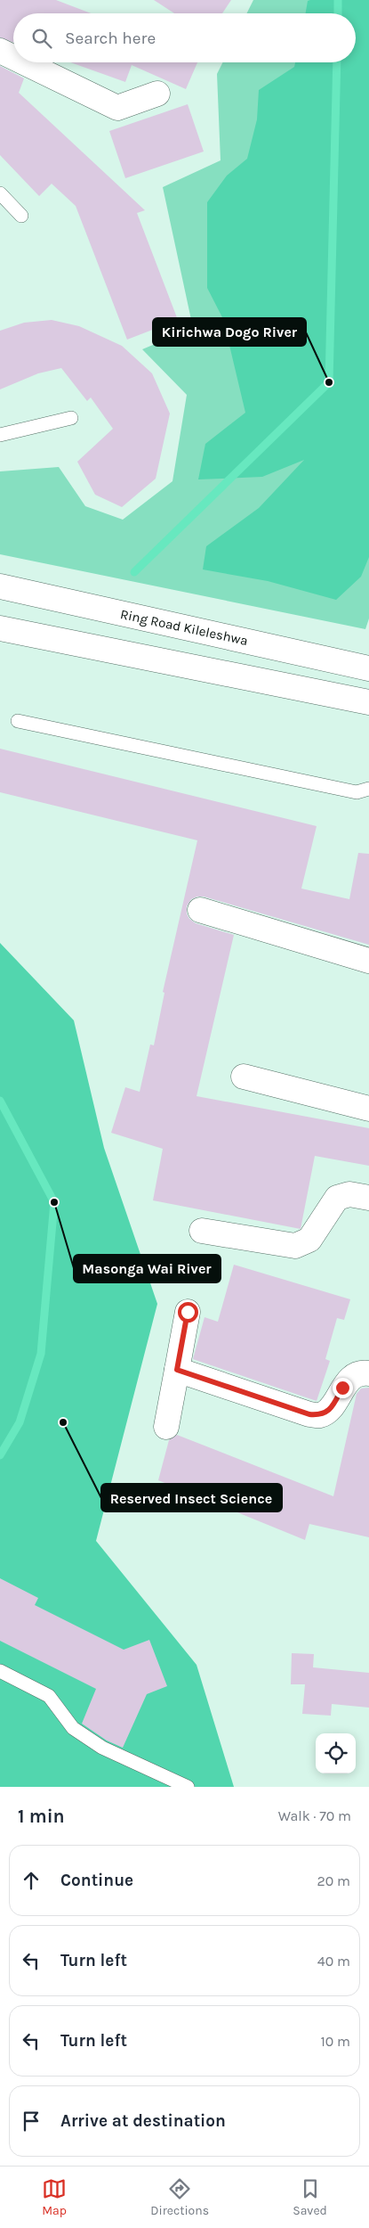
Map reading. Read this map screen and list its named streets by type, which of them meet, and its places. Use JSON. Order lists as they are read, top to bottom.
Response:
{
  "streets": {
    "street": ["Ring Road Kileleshwa"]
  },
  "places": ["Kirichwa Dogo River", "Masonga Wai River", "Reserved Insect Science"],
  "page": {
    "search": "Search here",
    "heading": ["1 min", "Walk · 70 m"],
    "list": [
      ["Continue", "20 m"],
      ["Turn left", "40 m"],
      ["Turn left", "10 m"],
      "Arrive at destination"
    ],
    "nav": ["Map", "Directions", "Saved"]
  }
}
